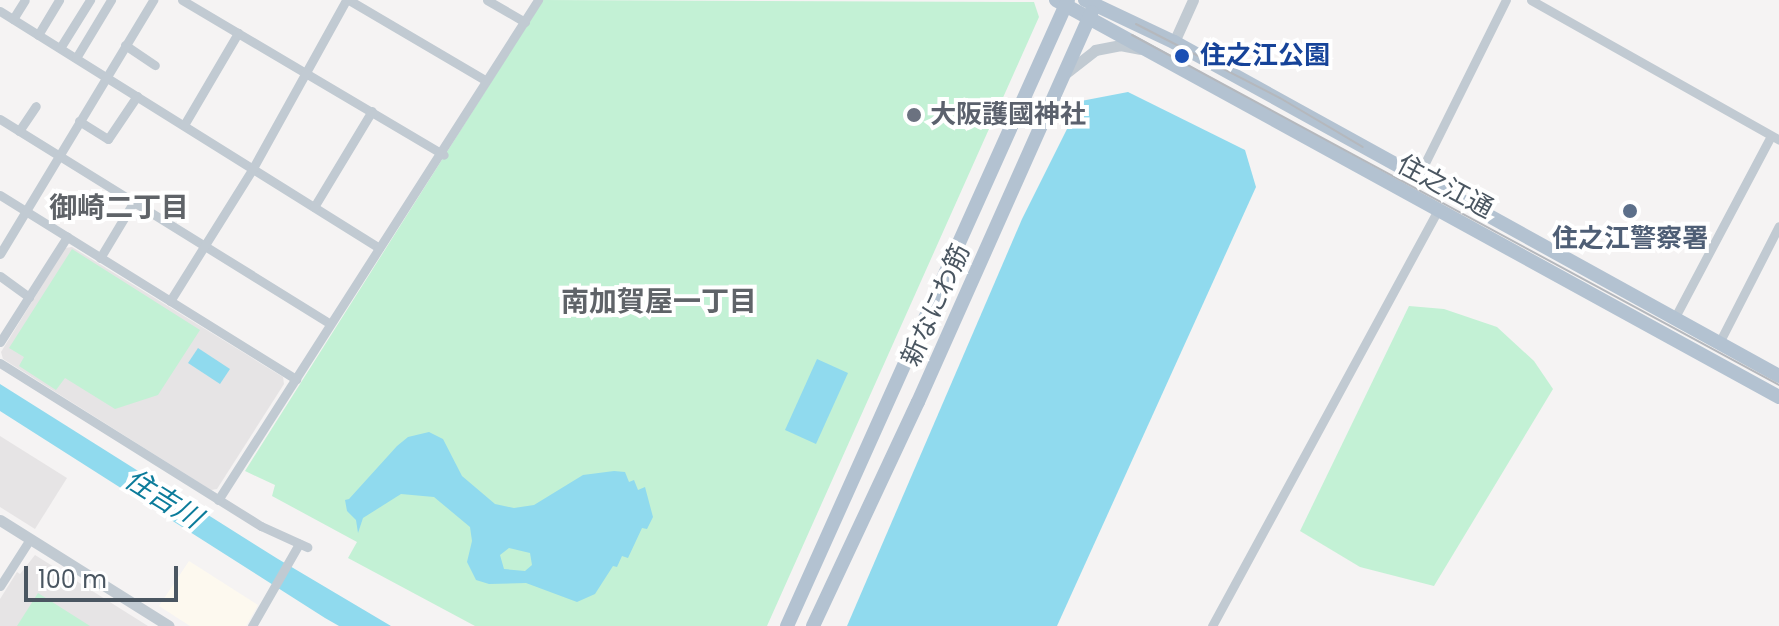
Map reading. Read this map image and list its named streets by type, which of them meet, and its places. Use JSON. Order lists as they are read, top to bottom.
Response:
{
  "streets": {
    "main road": ["住之江通", "新なにわ筋"]
  },
  "crossings": [
    ["住之江通", "新なにわ筋"]
  ],
  "districts": ["御崎二丁目", "南加賀屋一丁目"],
  "water": ["住吉川"],
  "places": ["住之江公園", "大阪護國神社", "住之江警察署"],
  "scale_bar": "100 m"
}
